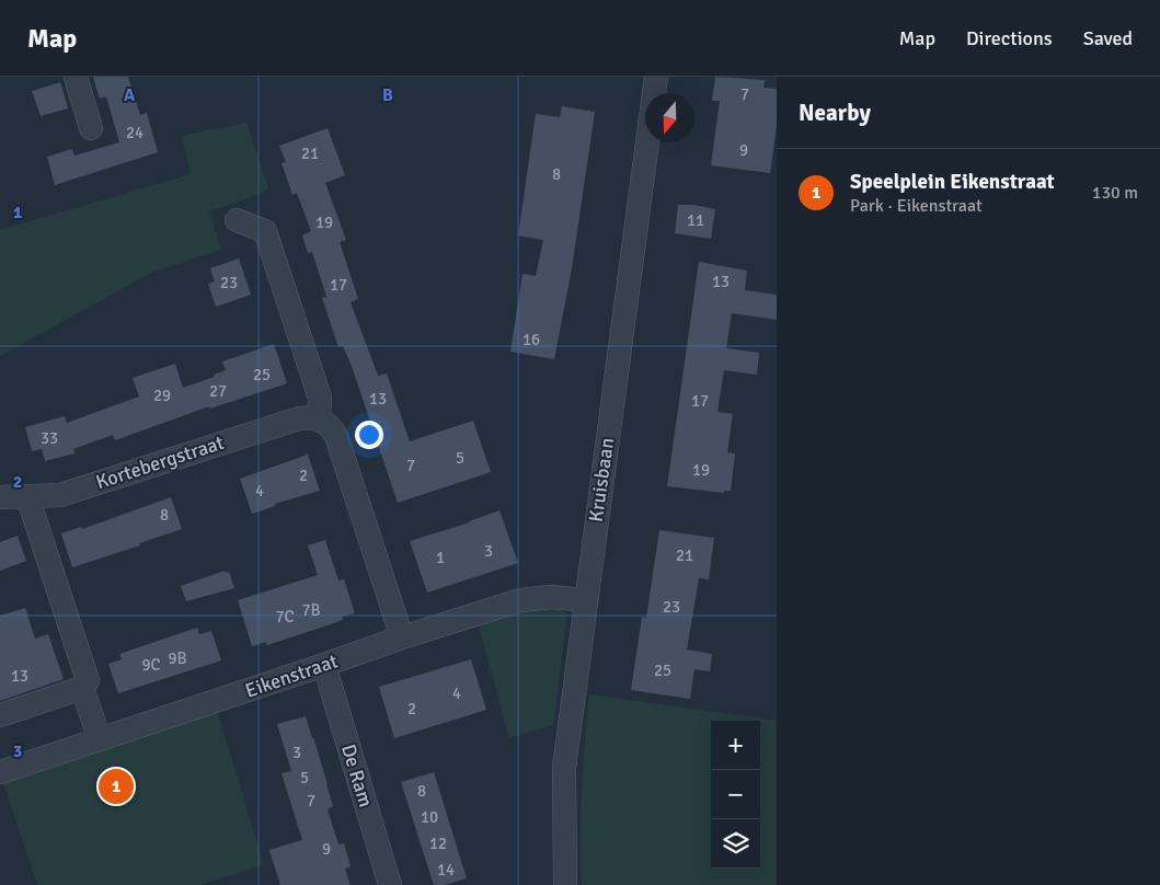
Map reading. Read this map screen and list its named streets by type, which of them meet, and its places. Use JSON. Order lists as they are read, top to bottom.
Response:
{
  "streets": {
    "street": [
      "Kortebergstraat",
      "Kruisbaan",
      "Eikenstraat",
      "De Ram"
    ]
  },
  "crossings": [
    ["Kruisbaan", "Eikenstraat"],
    ["Eikenstraat", "De Ram"]
  ],
  "house_numbers": [
    "7",
    "24",
    "9",
    "21",
    "8",
    "11",
    "19",
    "13",
    "23",
    "17",
    "16",
    "25",
    "27",
    "29",
    "13",
    "17",
    "33",
    "5",
    "7",
    "19",
    "2",
    "4",
    "8",
    "3",
    "21",
    "1",
    "23",
    "7B",
    "7C",
    "9B",
    "9C",
    "25",
    "13",
    "4",
    "2",
    "3",
    "5",
    "8",
    "7",
    "10",
    "12",
    "9",
    "14"
  ],
  "north": "bottom",
  "page": {
    "header": "Map",
    "nav": ["Map", "Directions", "Saved"],
    "heading": "Nearby",
    "list": [
      {
        "mark": "1",
        "name": "Speelplein Eikenstraat",
        "note": "Park · Eikenstraat",
        "value": "130 m"
      }
    ],
    "map_buttons": ["+", "−"],
    "pins": "1"
  },
  "grid": {
    "columns": ["A", "B"],
    "rows": ["1", "2", "3"]
  }
}
